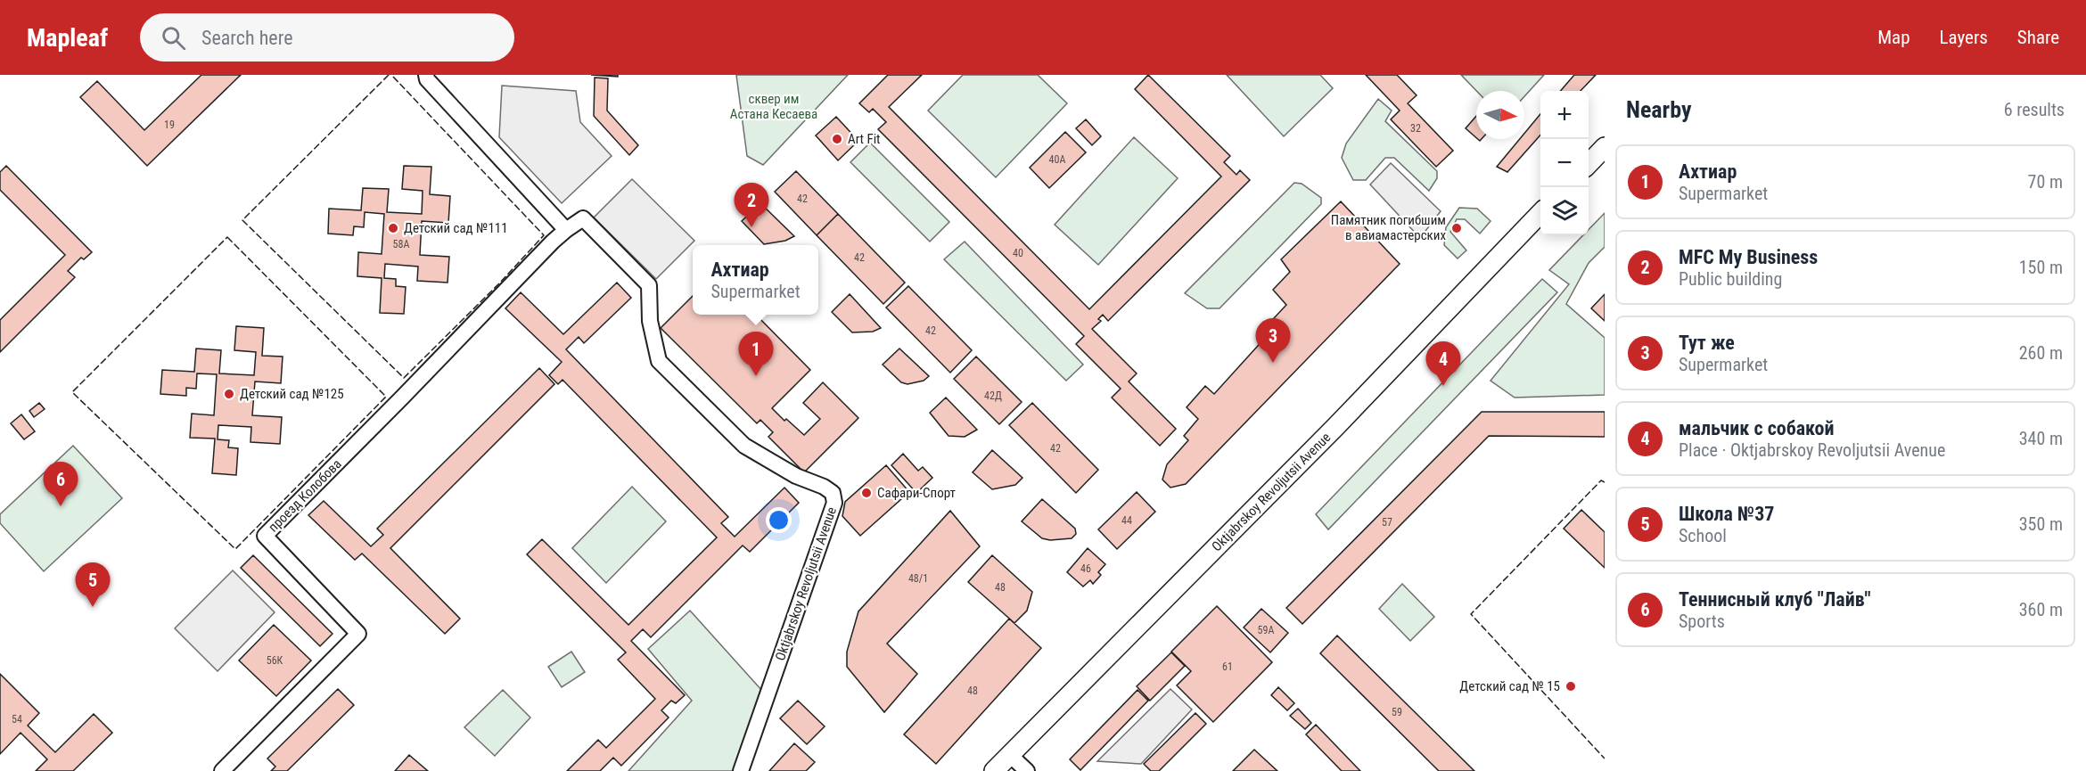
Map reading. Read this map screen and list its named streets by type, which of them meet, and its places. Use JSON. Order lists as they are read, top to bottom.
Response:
{
  "streets": {
    "main road": ["Oktjabrskoy Revoljutsii Avenue"],
    "street": ["проезд Колобова"]
  },
  "crossings": [
    ["Oktjabrskoy Revoljutsii Avenue", "проезд Колобова"]
  ],
  "parks": ["сквер им Астана Кесаева"],
  "places": [
    "Art Fit",
    "Детский сад №111",
    "Памятник погибшим в авиамастерских",
    "Детский сад №125",
    "Сафари-Спорт",
    "Детский сад № 15"
  ],
  "house_numbers": [
    "19",
    "32",
    "40А",
    "42",
    "58А",
    "40",
    "42",
    "42",
    "42Д",
    "42",
    "44",
    "57",
    "46",
    "48/1",
    "48",
    "59А",
    "56К",
    "61",
    "48",
    "59",
    "54"
  ],
  "north": "right",
  "page": {
    "header": "Mapleaf",
    "search": "Search here",
    "nav": ["Map", "Layers", "Share"],
    "heading": ["Nearby", "6 results"],
    "map_buttons": ["+", "−"],
    "list": [
      {
        "mark": "1",
        "name": "Ахтиар",
        "note": "Supermarket",
        "value": "70 m"
      },
      {
        "mark": "2",
        "name": "MFC My Business",
        "note": "Public building",
        "value": "150 m"
      },
      {
        "mark": "3",
        "name": "Тут же",
        "note": "Supermarket",
        "value": "260 m"
      },
      {
        "mark": "4",
        "name": "мальчик с собакой",
        "note": "Place · Oktjabrskoy Revoljutsii Avenue",
        "value": "340 m"
      },
      {
        "mark": "5",
        "name": "Школа №37",
        "note": "School",
        "value": "350 m"
      },
      {
        "mark": "6",
        "name": "Теннисный клуб \"Лайв\"",
        "note": "Sports",
        "value": "360 m"
      }
    ],
    "pins": [
      "2",
      "3",
      "1",
      "4",
      "6",
      "5"
    ],
    "popup": ["Ахтиар", "Supermarket"]
  }
}
